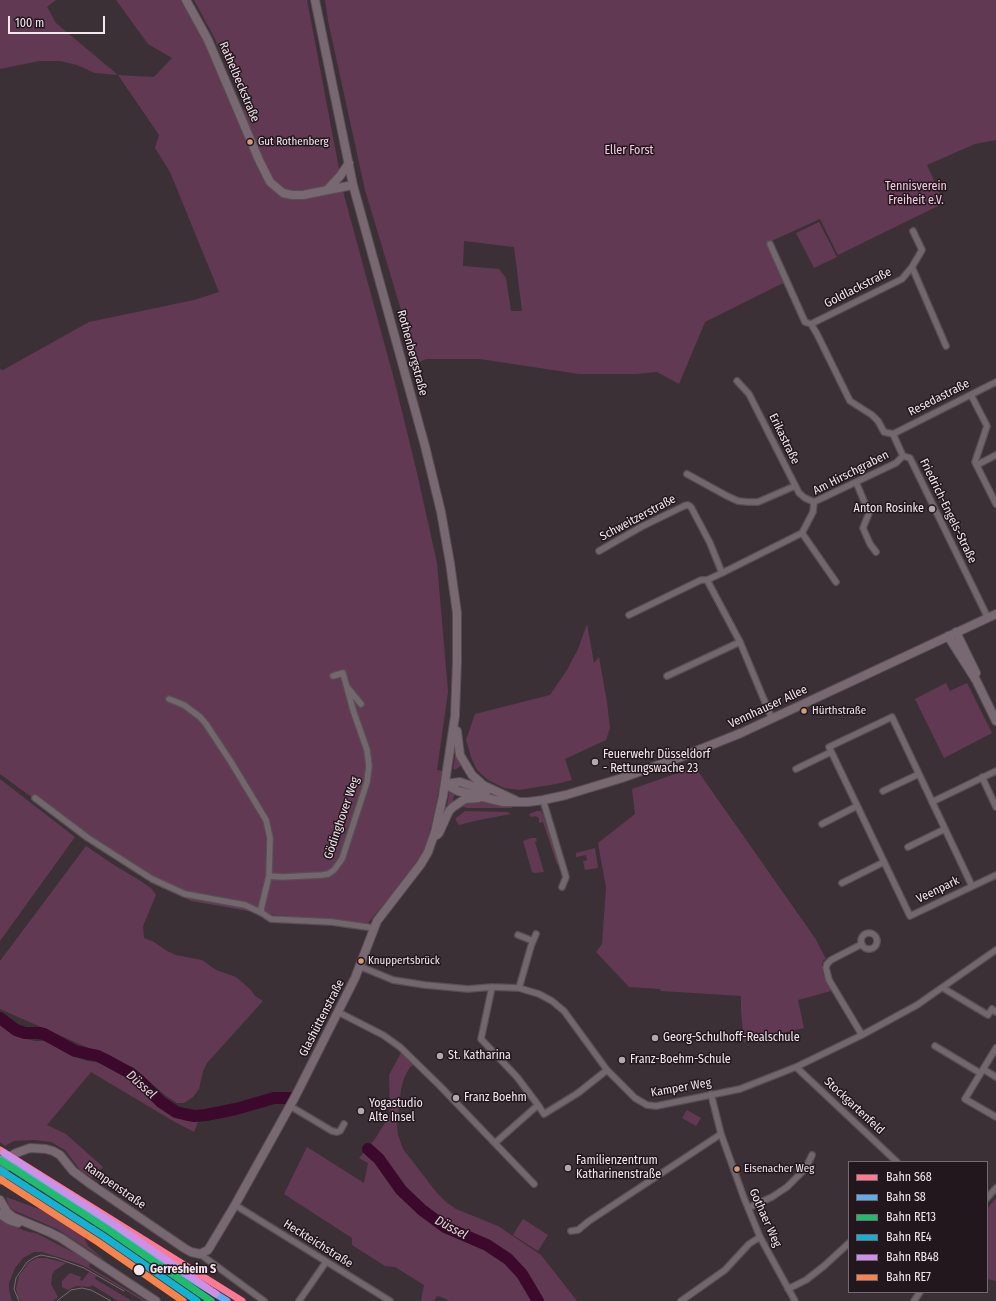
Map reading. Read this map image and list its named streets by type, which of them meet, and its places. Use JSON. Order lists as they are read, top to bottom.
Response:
{
  "streets": {
    "main road": [
      "Rathelbeckstraße",
      "Rothenbergstraße",
      "Vennhauser Allee",
      "Glashüttenstraße",
      "Rampenstraße"
    ],
    "street": [
      "Goldlackstraße",
      "Resedastraße",
      "Erikastraße",
      "Am Hirschgraben",
      "Friedrich-Engels-Straße",
      "Schweitzerstraße",
      "Gödinghover Weg",
      "Veenpark",
      "Kamper Weg",
      "Stockgartenfeld",
      "Gothaer Weg",
      "Heckteichstraße"
    ]
  },
  "crossings": [
    ["Rathelbeckstraße", "Rothenbergstraße"],
    ["Goldlackstraße", "Friedrich-Engels-Straße"],
    ["Rothenbergstraße", "Vennhauser Allee"],
    ["Rothenbergstraße", "Glashüttenstraße"],
    ["Resedastraße", "Friedrich-Engels-Straße"],
    ["Erikastraße", "Am Hirschgraben"],
    ["Am Hirschgraben", "Friedrich-Engels-Straße"],
    ["Friedrich-Engels-Straße", "Vennhauser Allee"],
    ["Vennhauser Allee", "Glashüttenstraße"],
    ["Glashüttenstraße", "Kamper Weg"],
    ["Glashüttenstraße", "Rampenstraße"],
    ["Glashüttenstraße", "Heckteichstraße"],
    ["Kamper Weg", "Stockgartenfeld"],
    ["Kamper Weg", "Gothaer Weg"]
  ],
  "water": ["Düssel"],
  "parks": ["Eller Forst", "Tennisverein Freiheit e.V."],
  "places": [
    "Gut Rothenberg",
    "Anton Rosinke",
    "Hürthstraße",
    "Feuerwehr Düsseldorf - Rettungswache 23",
    "Knuppertsbrück",
    "Georg-Schulhoff-Realschule",
    "St. Katharina",
    "Franz-Boehm-Schule",
    "Franz Boehm",
    "Yogastudio Alte Insel",
    "Familienzentrum Katharinenstraße",
    "Eisenacher Weg",
    "Gerresheim S"
  ],
  "lines": [
    "rail line S68",
    "rail line RB48",
    "rail line S8",
    "rail line RE13",
    "rail line RE4",
    "rail line RE7"
  ],
  "legend": [
    "Bahn S68",
    "Bahn S8",
    "Bahn RE13",
    "Bahn RE4",
    "Bahn RB48",
    "Bahn RE7"
  ],
  "scale_bar": "100 m"
}
